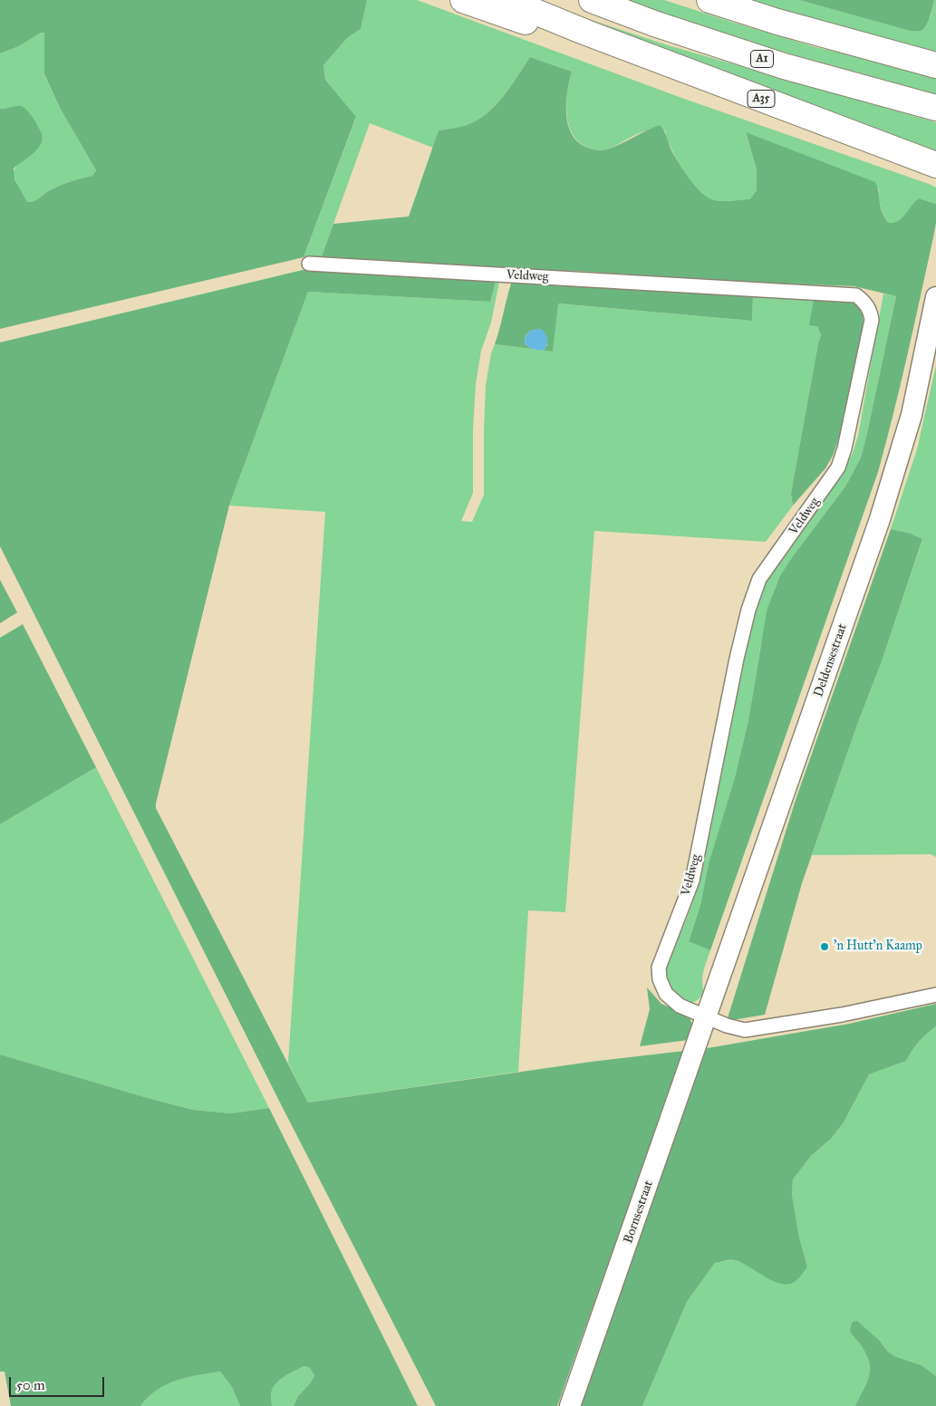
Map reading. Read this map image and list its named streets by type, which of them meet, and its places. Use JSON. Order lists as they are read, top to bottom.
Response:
{
  "streets": {
    "highway": ["A1", "A35"],
    "street": ["Veldweg", "Deldensestraat", "Bornsestraat"]
  },
  "crossings": [
    ["Veldweg", "Deldensestraat"],
    ["Veldweg", "Bornsestraat"],
    ["Deldensestraat", "Bornsestraat"]
  ],
  "places": ["'n Hutt'n Kaamp"],
  "scale_bar": "50 m"
}
